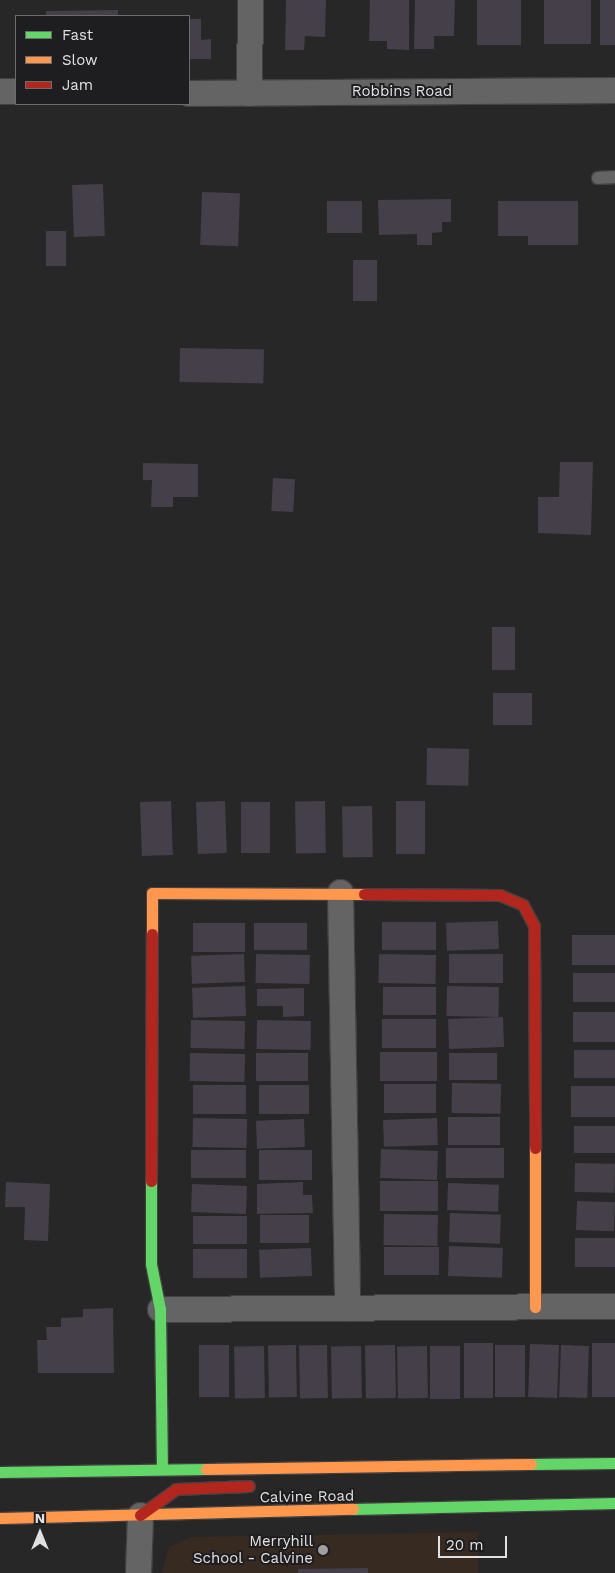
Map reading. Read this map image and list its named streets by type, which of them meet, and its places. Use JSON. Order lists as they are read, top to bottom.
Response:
{
  "streets": {
    "main road": ["Calvine Road"],
    "street": ["Robbins Road"]
  },
  "places": ["Merryhill School - Calvine"],
  "legend": ["Fast", "Slow", "Jam"],
  "scale_bar": "20 m",
  "north": "top"
}
